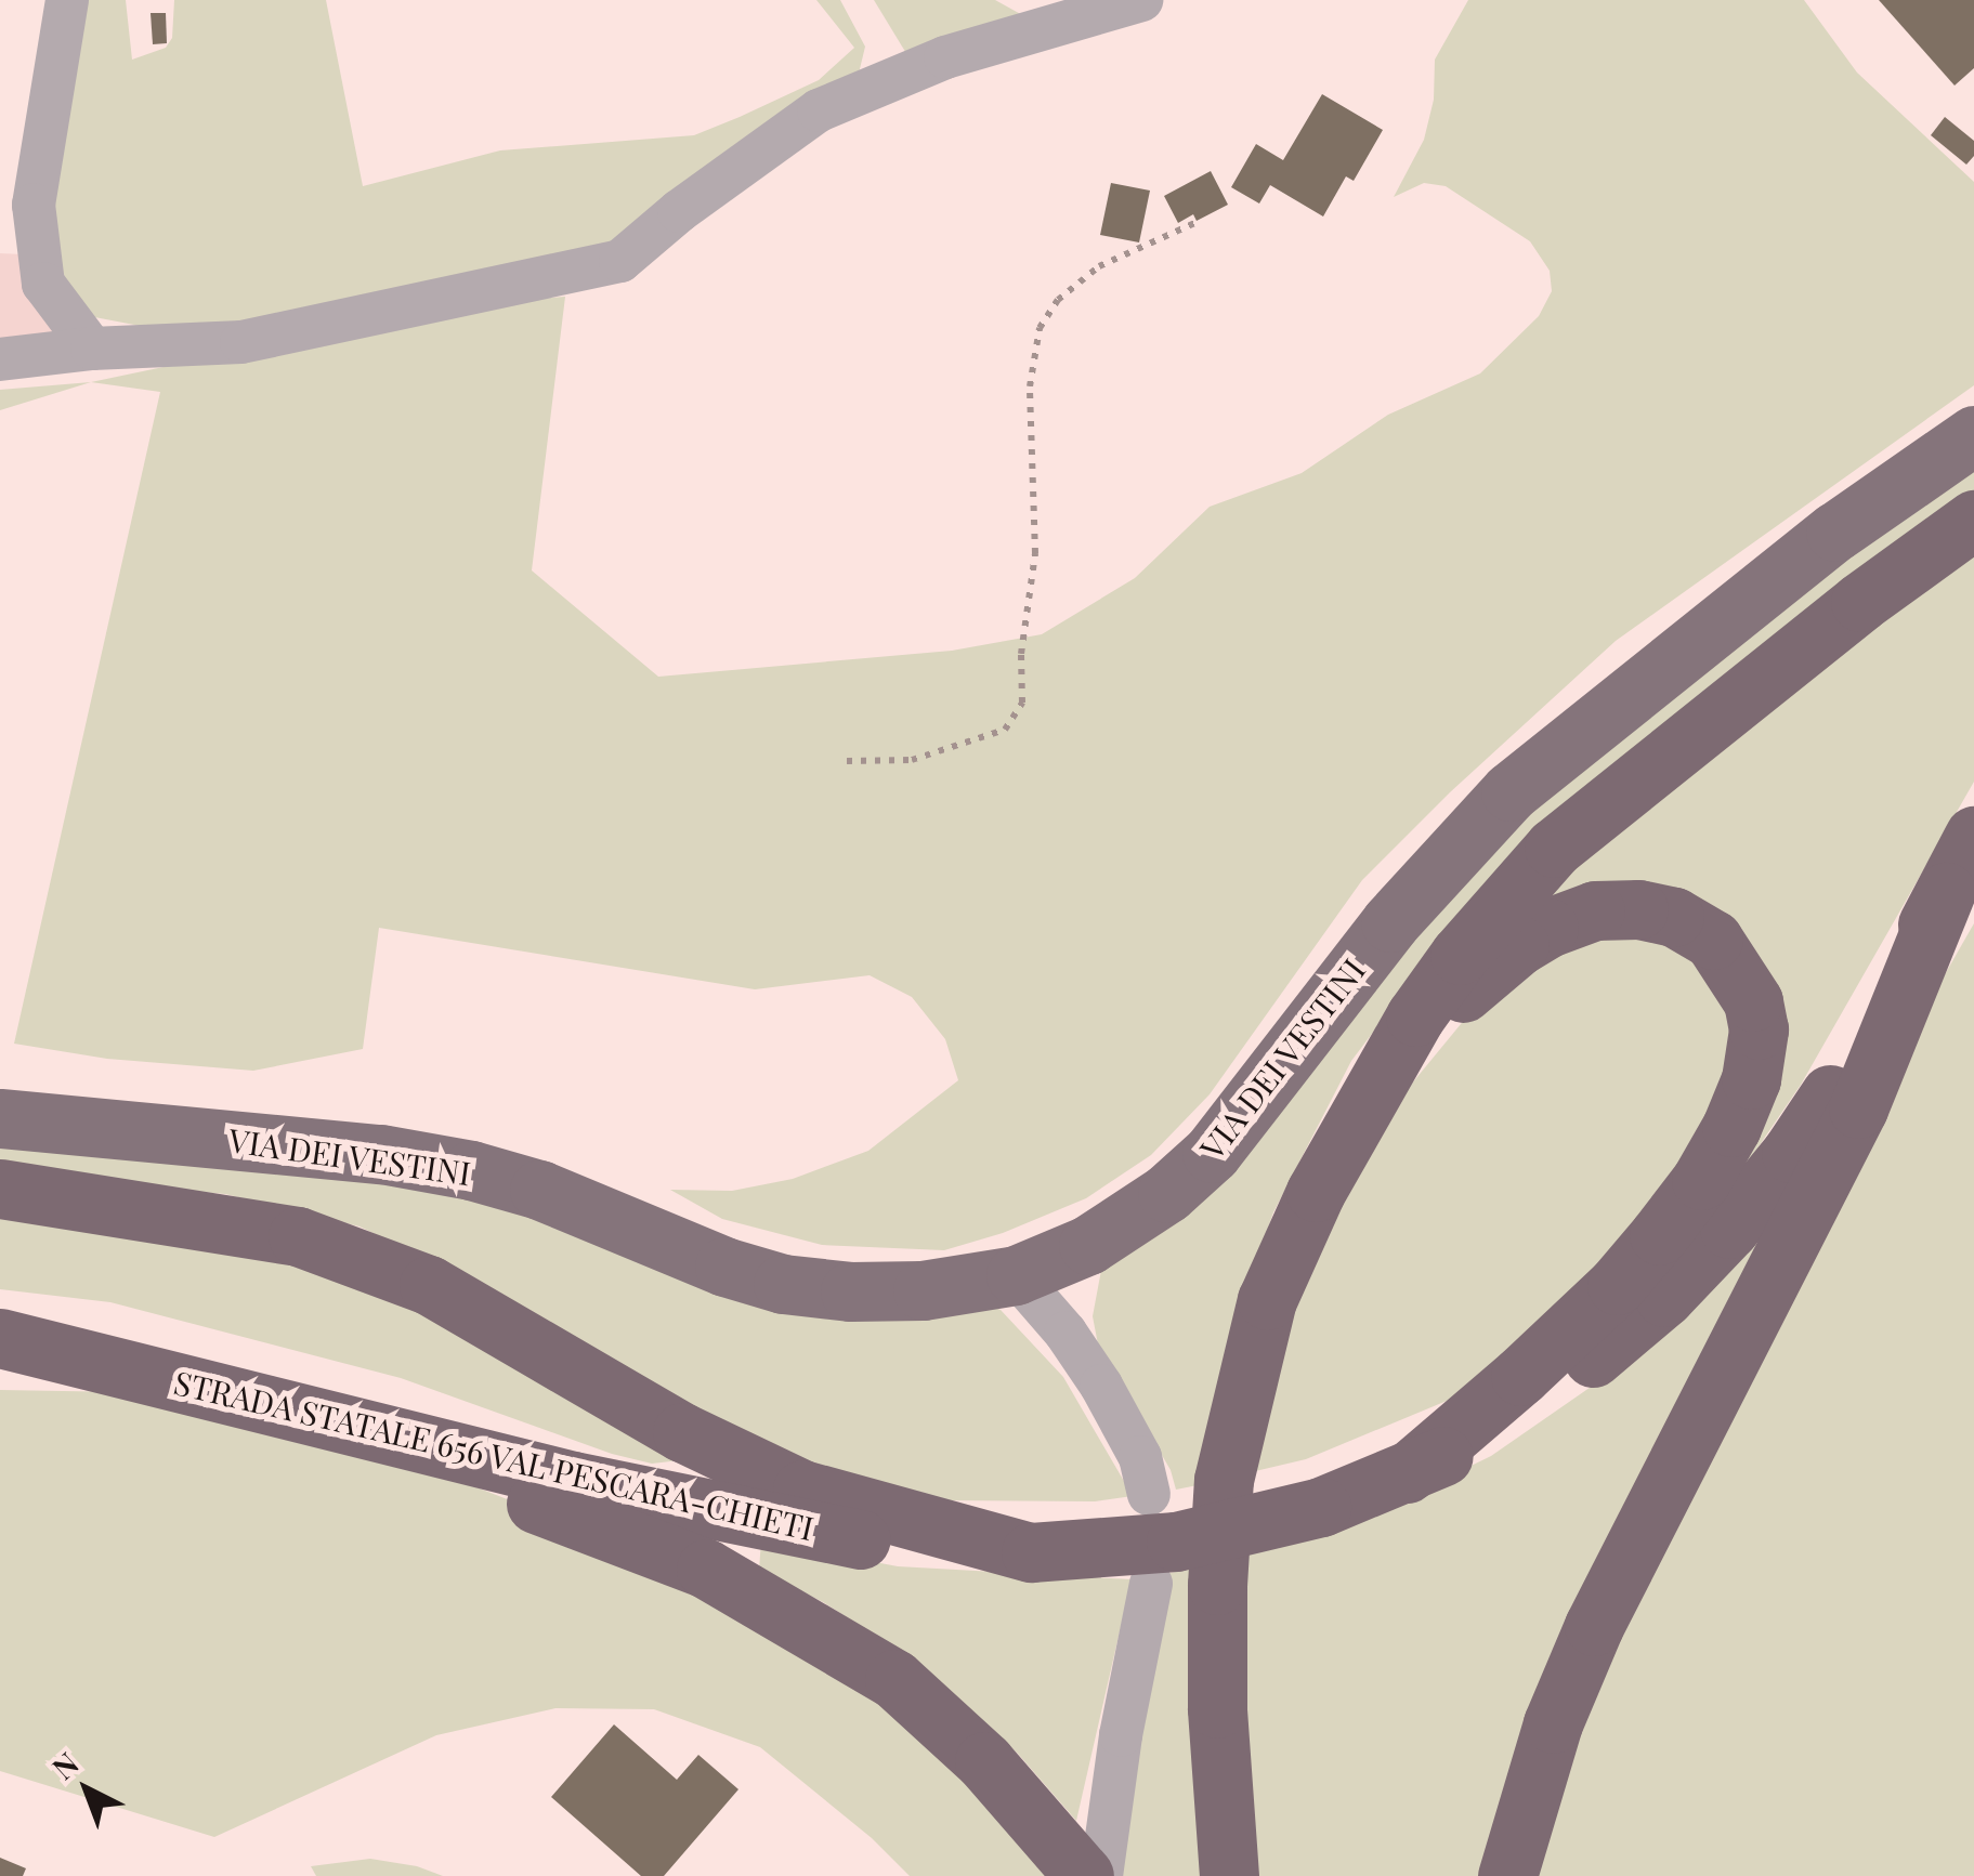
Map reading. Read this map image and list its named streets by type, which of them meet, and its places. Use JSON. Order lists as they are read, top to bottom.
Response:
{
  "streets": {
    "highway": ["STRADA STATALE 656 VAL PESCARA-CHIETI"],
    "main road": ["VIA DEI VESTINI"]
  },
  "north": "top left"
}
